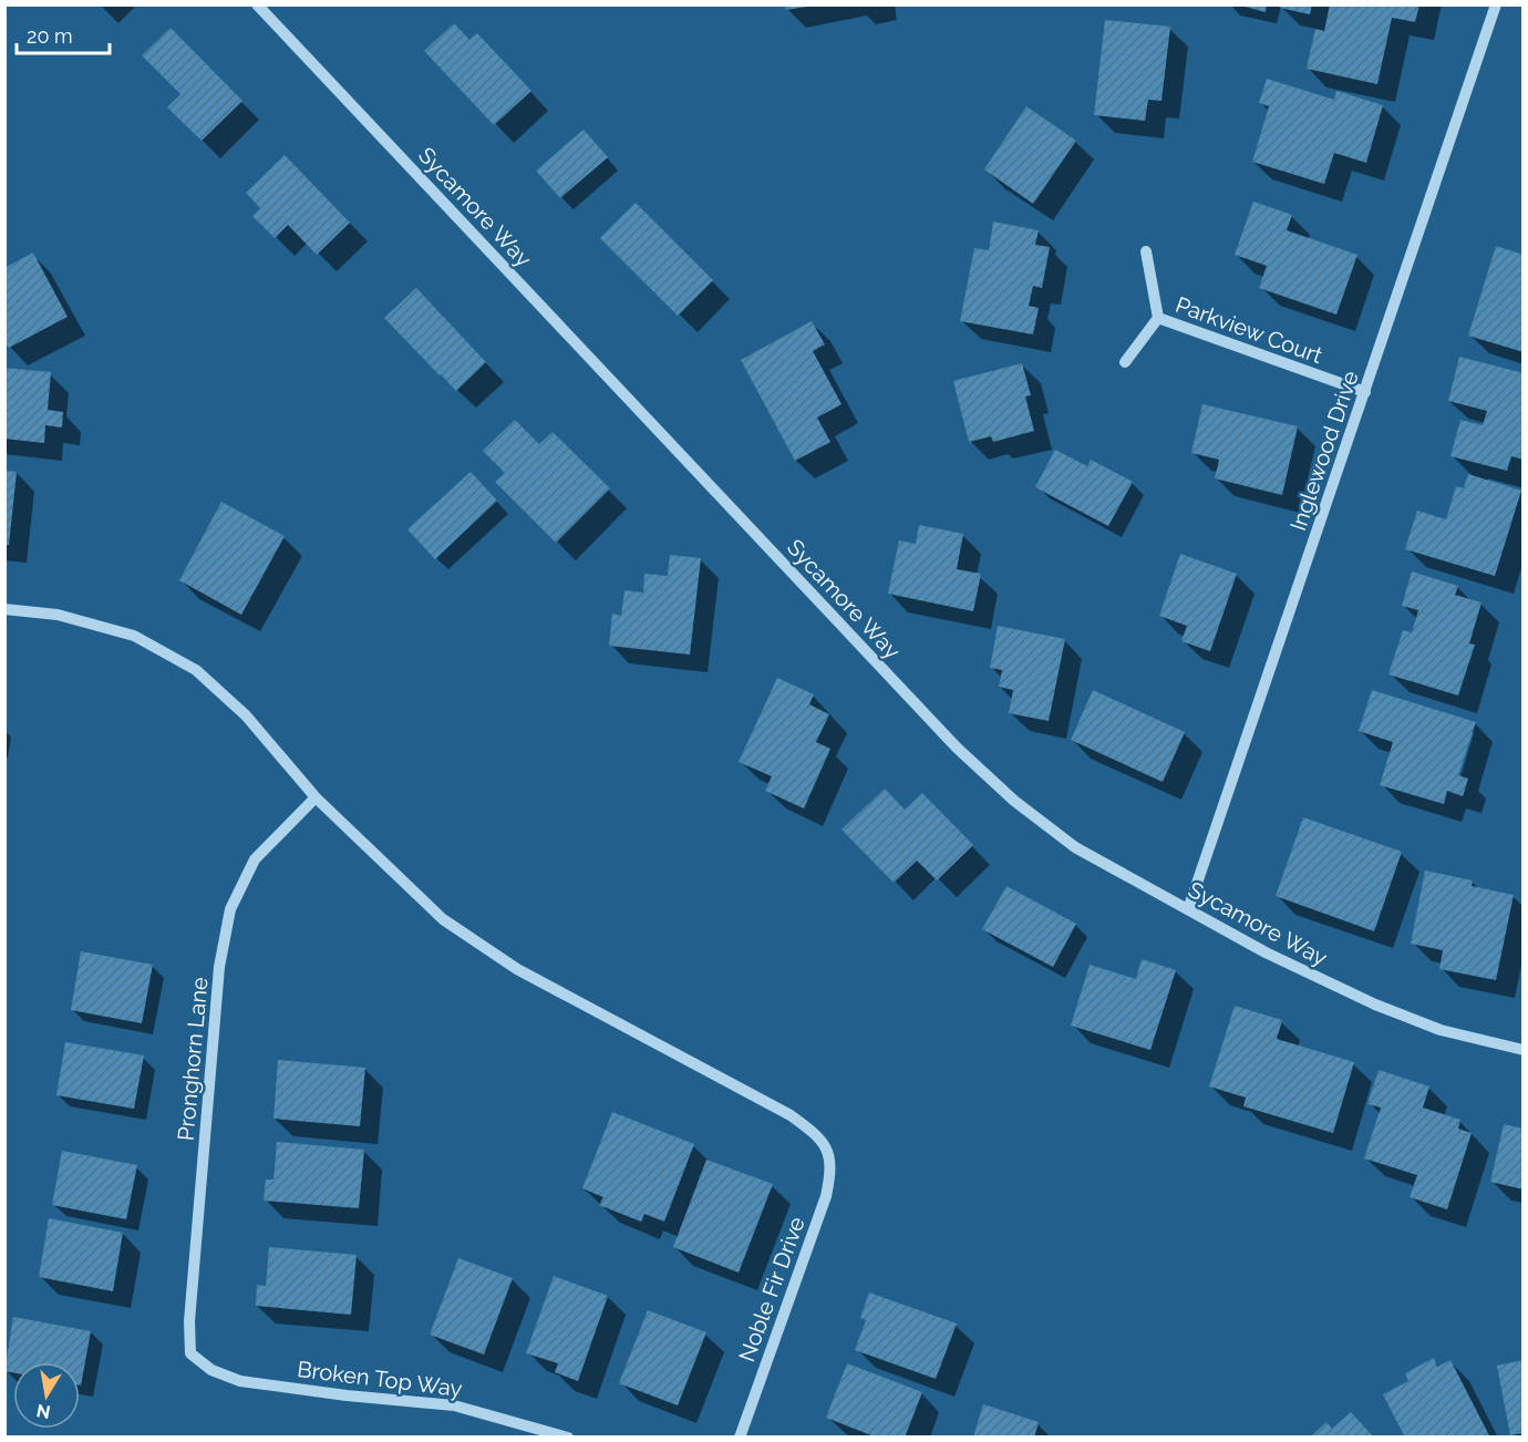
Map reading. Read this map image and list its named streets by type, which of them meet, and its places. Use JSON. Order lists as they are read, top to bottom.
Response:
{
  "streets": {
    "street": [
      "Sycamore Way",
      "Parkview Court",
      "Inglewood Drive",
      "Pronghorn Lane",
      "Noble Fir Drive",
      "Broken Top Way"
    ]
  },
  "crossings": [
    ["Sycamore Way", "Inglewood Drive"],
    ["Parkview Court", "Inglewood Drive"],
    ["Pronghorn Lane", "Noble Fir Drive"],
    ["Pronghorn Lane", "Broken Top Way"]
  ],
  "scale_bar": "20 m",
  "north": "bottom"
}
